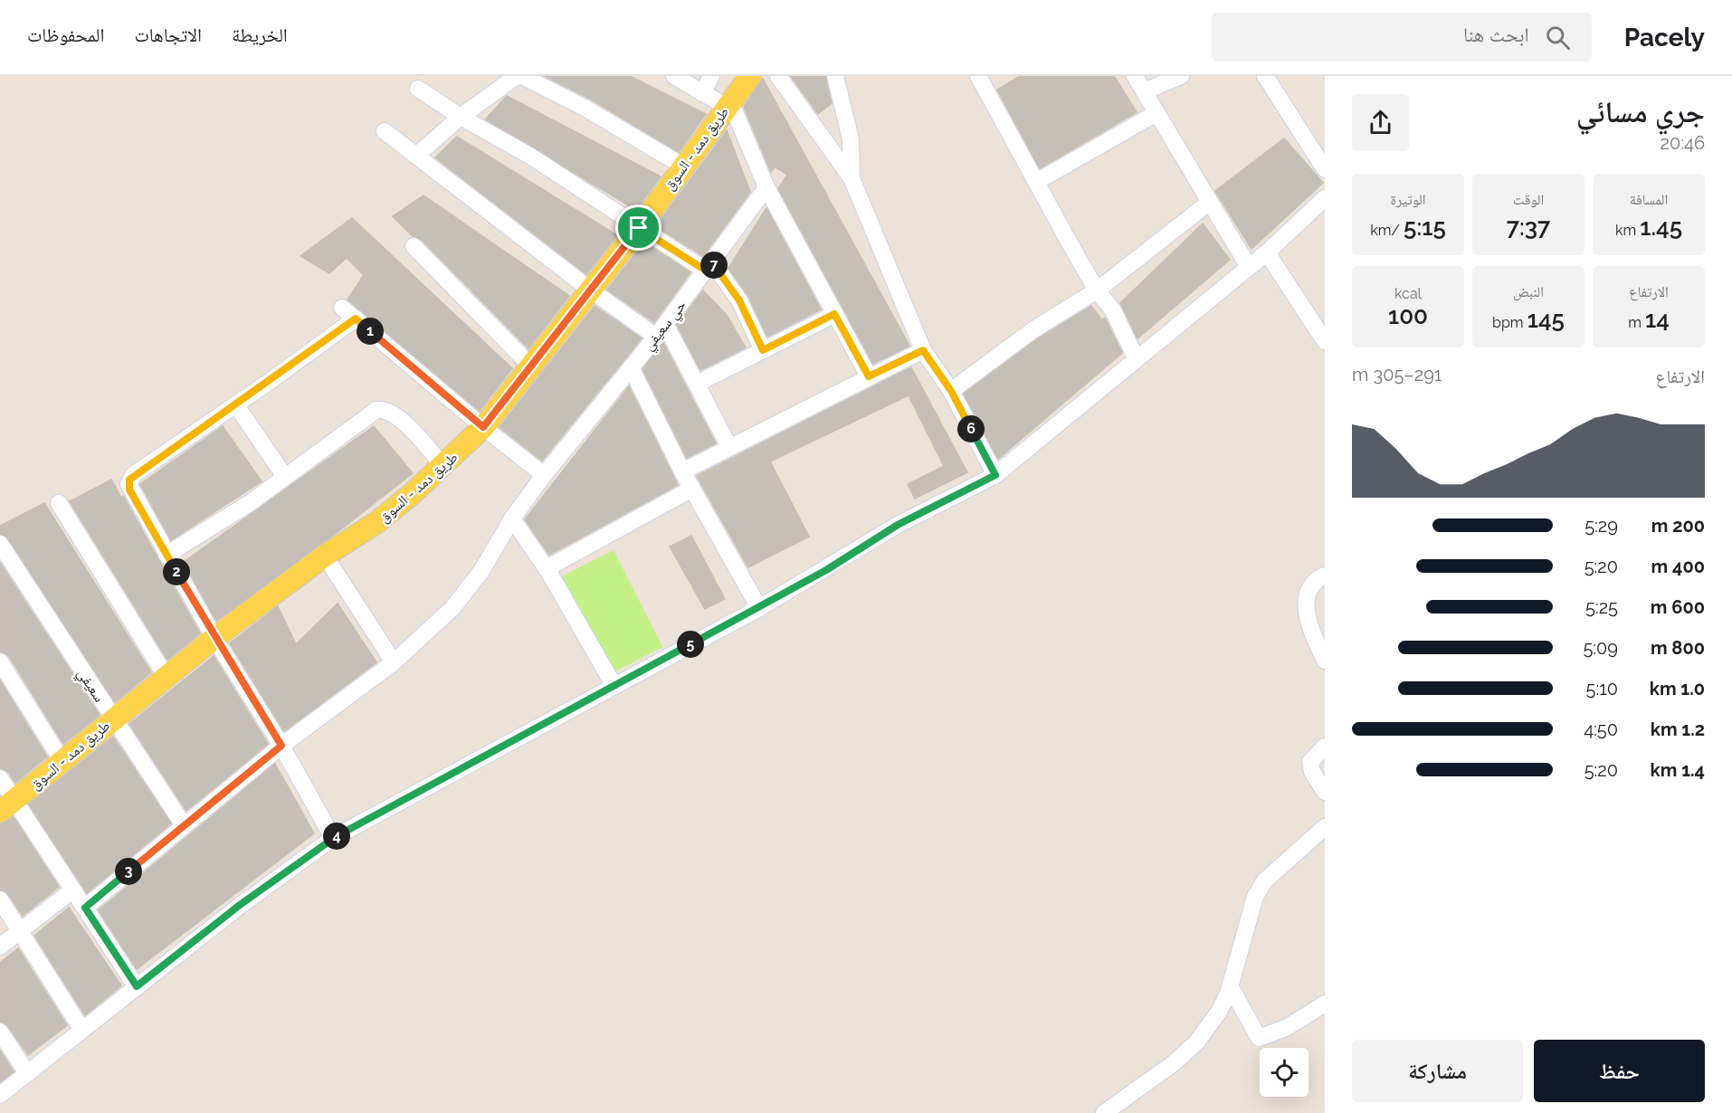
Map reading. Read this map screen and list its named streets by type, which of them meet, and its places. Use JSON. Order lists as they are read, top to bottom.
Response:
{
  "streets": {
    "main road": ["طريق دمد - السوق"],
    "street": ["حي سعيفي", "سعيفي"]
  },
  "crossings": [
    ["طريق دمد - السوق", "سعيفي"],
    ["حي سعيفي", "سعيفي"]
  ],
  "page": {
    "header": "Pacely",
    "search": "ابحث هنا",
    "nav": ["الخريطة", "الاتجاهات", "المحفوظات"],
    "heading": ["جري مسائي", "20:46"],
    "stats": [
      ["المسافة", "1.45 km"],
      ["الوقت", "7:37"],
      ["الوتيرة", "5:15 /km"],
      ["الارتفاع", "14 m"],
      ["النبض", "145 bpm"],
      ["kcal", "100"]
    ],
    "pins": [
      "7",
      "1",
      "6",
      "2",
      "5",
      "4",
      "3"
    ],
    "chart": ["الارتفاع", "291–305 m"],
    "list": [
      {
        "name": "200 m",
        "note": "5:29"
      },
      {
        "name": "400 m",
        "note": "5:20"
      },
      {
        "name": "600 m",
        "note": "5:25"
      },
      {
        "name": "800 m",
        "note": "5:09"
      },
      {
        "name": "1.0 km",
        "note": "5:10"
      },
      {
        "name": "1.2 km",
        "note": "4:50"
      },
      {
        "name": "1.4 km",
        "note": "5:20"
      }
    ],
    "buttons": ["حفظ", "مشاركة"]
  }
}
